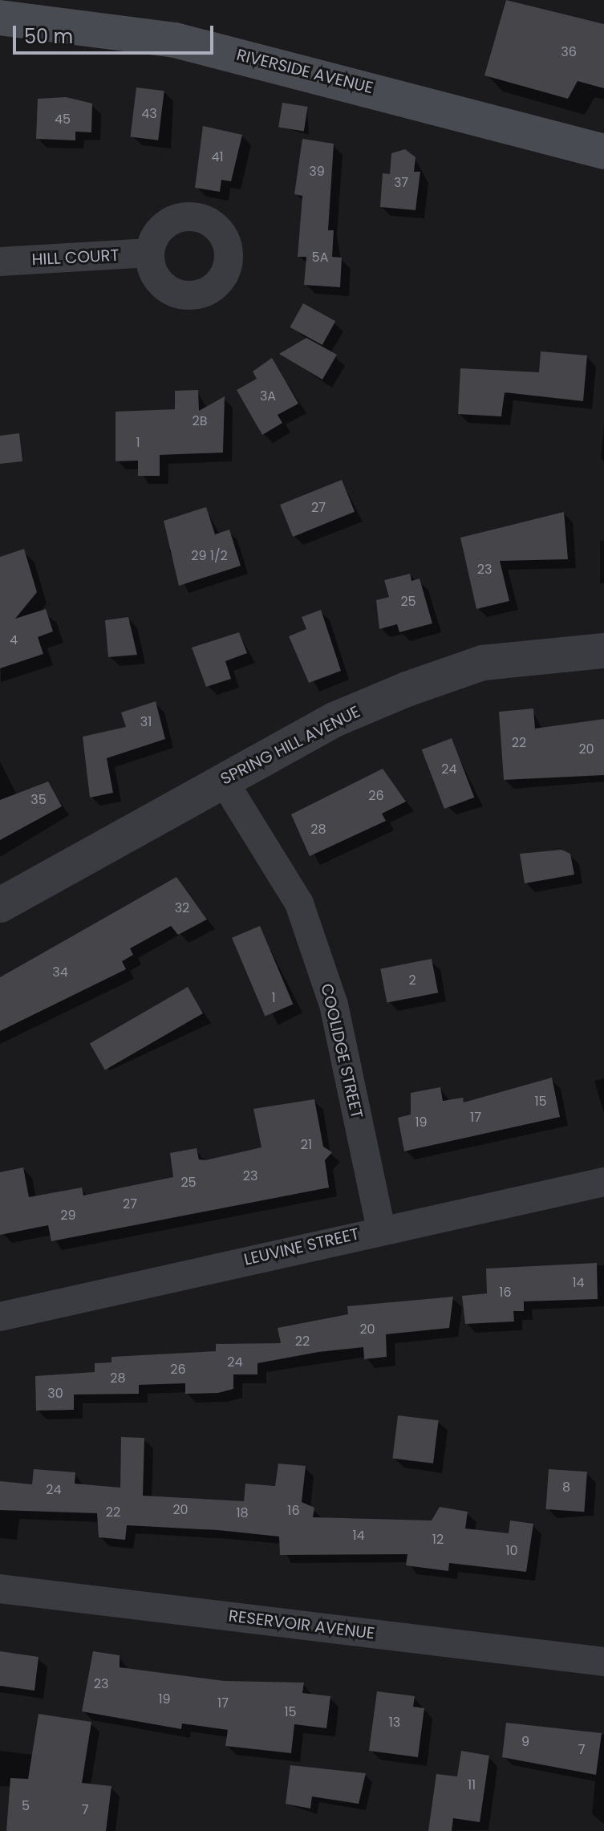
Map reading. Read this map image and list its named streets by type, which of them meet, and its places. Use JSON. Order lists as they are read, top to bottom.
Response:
{
  "streets": {
    "main road": ["RIVERSIDE AVENUE"],
    "street": [
      "HILL COURT",
      "SPRING HILL AVENUE",
      "COOLIDGE STREET",
      "LEUVINE STREET",
      "RESERVOIR AVENUE"
    ]
  },
  "crossings": [
    ["SPRING HILL AVENUE", "COOLIDGE STREET"],
    ["COOLIDGE STREET", "LEUVINE STREET"]
  ],
  "house_numbers": [
    "36",
    "43",
    "45",
    "41",
    "39",
    "37",
    "5A",
    "3A",
    "2B",
    "1",
    "27",
    "29 1/2",
    "23",
    "25",
    "4",
    "31",
    "22",
    "20",
    "24",
    "26",
    "35",
    "28",
    "32",
    "34",
    "2",
    "1",
    "15",
    "17",
    "19",
    "21",
    "23",
    "25",
    "27",
    "29",
    "14",
    "16",
    "20",
    "22",
    "24",
    "26",
    "28",
    "30",
    "8",
    "24",
    "20",
    "16",
    "22",
    "18",
    "14",
    "12",
    "10",
    "23",
    "19",
    "17",
    "15",
    "13",
    "9",
    "7",
    "11",
    "5",
    "7"
  ],
  "scale_bar": "50 m"
}
